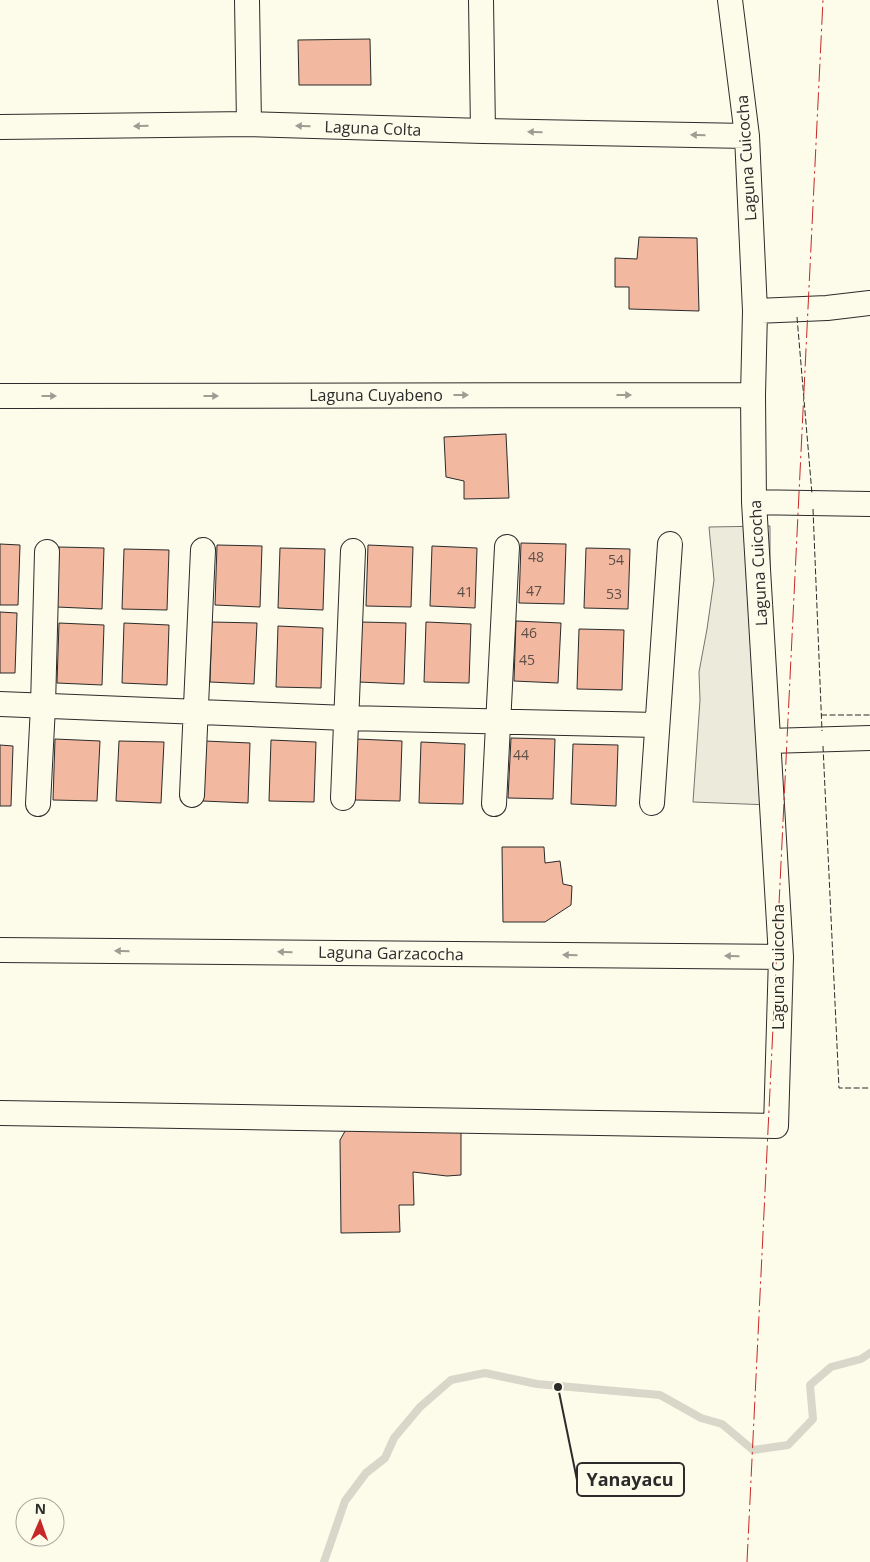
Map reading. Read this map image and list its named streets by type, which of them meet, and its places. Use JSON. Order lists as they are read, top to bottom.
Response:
{
  "streets": {
    "street": [
      "Laguna Colta",
      "Laguna Cuicocha",
      "Laguna Cuyabeno",
      "Laguna Garzacocha"
    ]
  },
  "crossings": [
    ["Laguna Colta", "Laguna Cuicocha"],
    ["Laguna Cuicocha", "Laguna Cuyabeno"],
    ["Laguna Cuicocha", "Laguna Garzacocha"]
  ],
  "one_way": ["Laguna Colta", "Laguna Cuyabeno", "Laguna Garzacocha"],
  "places": ["Yanayacu"],
  "house_numbers": [
    "48",
    "54",
    "47",
    "41",
    "53",
    "46",
    "45",
    "44"
  ],
  "north": "top"
}
